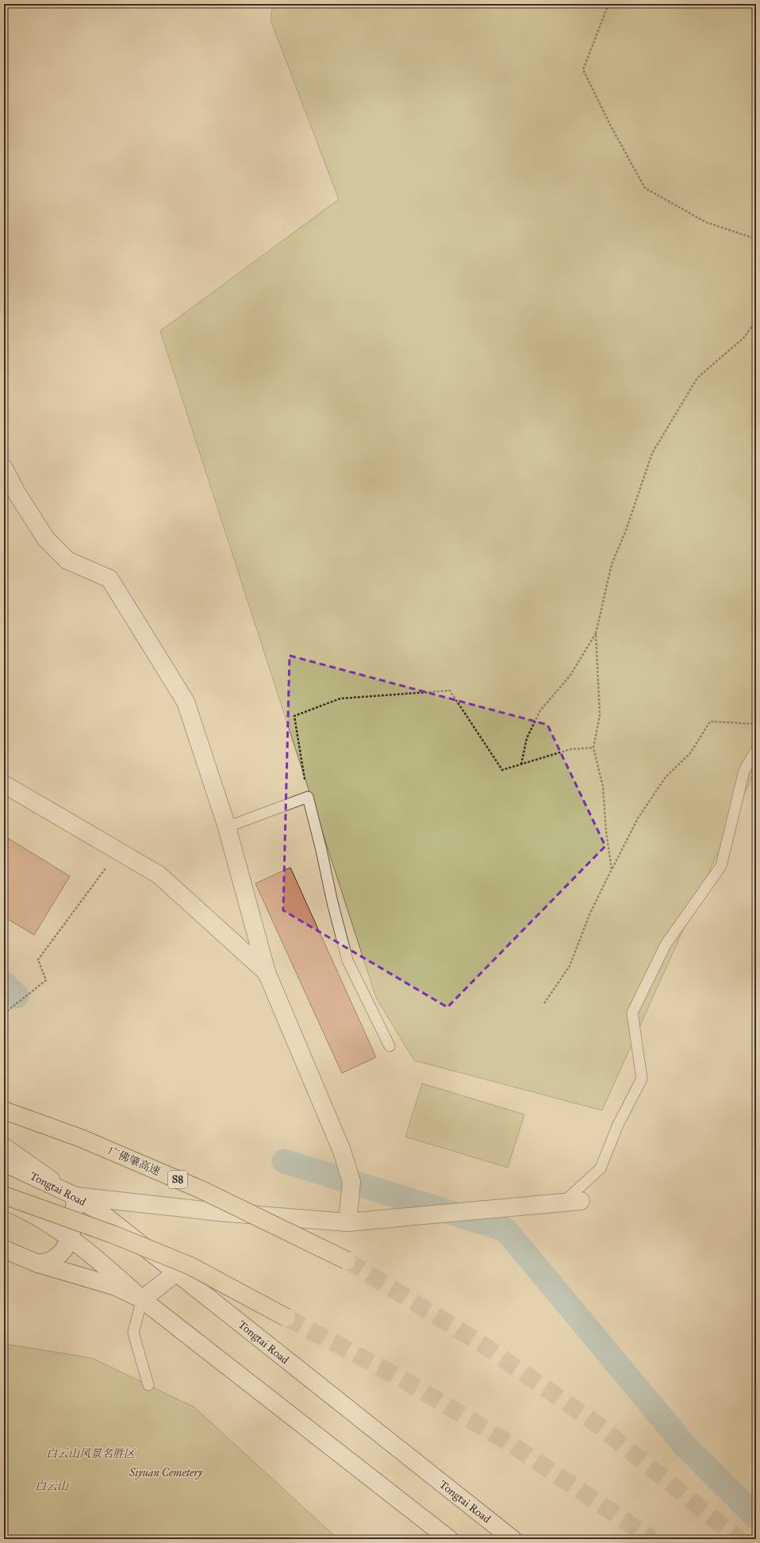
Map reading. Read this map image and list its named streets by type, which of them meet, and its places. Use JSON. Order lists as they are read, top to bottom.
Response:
{
  "streets": {
    "highway": ["广佛肇高速", "S8"],
    "street": ["Tongtai Road"]
  },
  "parks": ["白云山风景名胜区", "Siyuan Cemetery", "白云山"]
}
